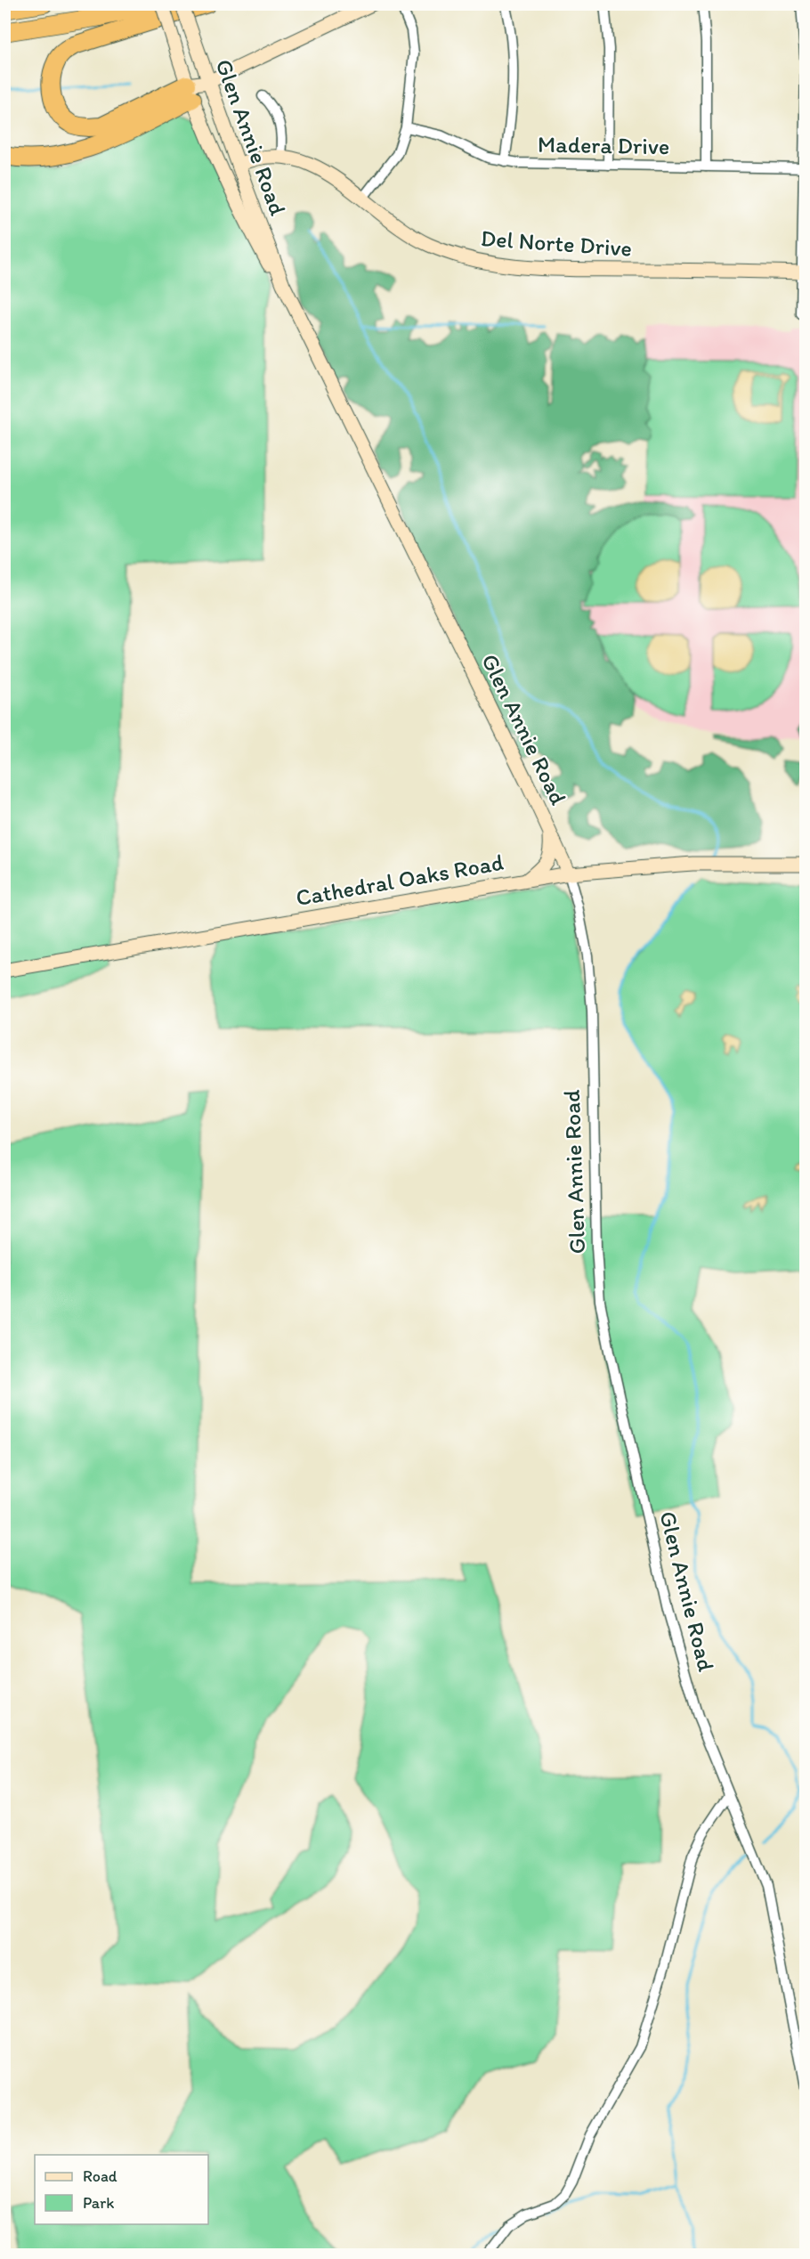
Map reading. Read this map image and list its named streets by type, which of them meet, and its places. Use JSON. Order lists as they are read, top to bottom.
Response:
{
  "streets": {
    "main road": ["Glen Annie Road", "Del Norte Drive", "Cathedral Oaks Road"],
    "street": ["Madera Drive"]
  },
  "crossings": [
    ["Glen Annie Road", "Del Norte Drive"],
    ["Glen Annie Road", "Cathedral Oaks Road"]
  ],
  "legend": ["Road", "Park"]
}
